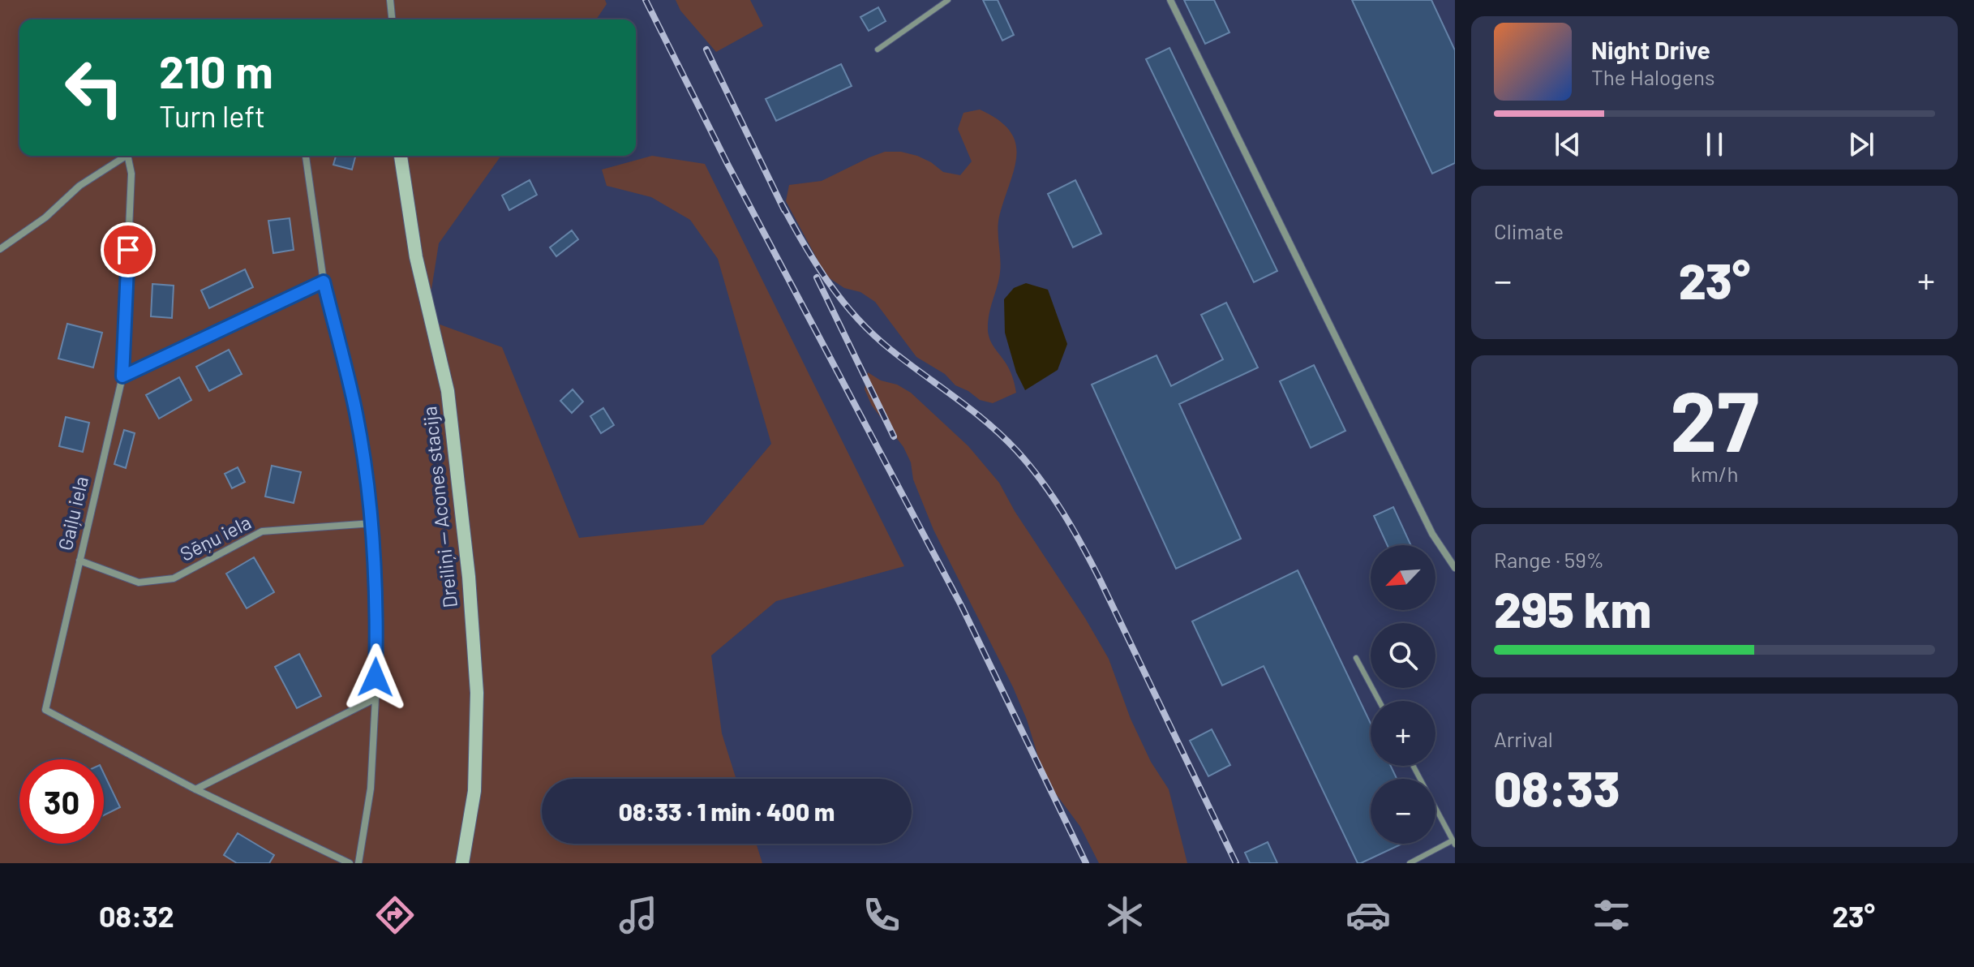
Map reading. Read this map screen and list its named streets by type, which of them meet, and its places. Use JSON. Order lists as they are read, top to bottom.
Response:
{
  "streets": {
    "street": ["Dreiliņi — Acones stacija", "Gaiļu iela", "Sēņu iela"]
  },
  "crossings": [
    ["Gaiļu iela", "Sēņu iela"]
  ],
  "north": "bottom left",
  "page": {
    "turn": ["210 m", "Turn left"],
    "song": ["Night Drive", "The Halogens"],
    "tile": [
      "Climate",
      ["27", "km/h"],
      ["Range · 59%", "295 km"],
      ["Arrival", "08:33"]
    ],
    "heat": ["−", "23°", "+"],
    "map_buttons": ["+", "−"],
    "limit": "30",
    "trip": "08:33 · 1 min · 400 m",
    "tabs": ["08:32", "23°"]
  }
}
